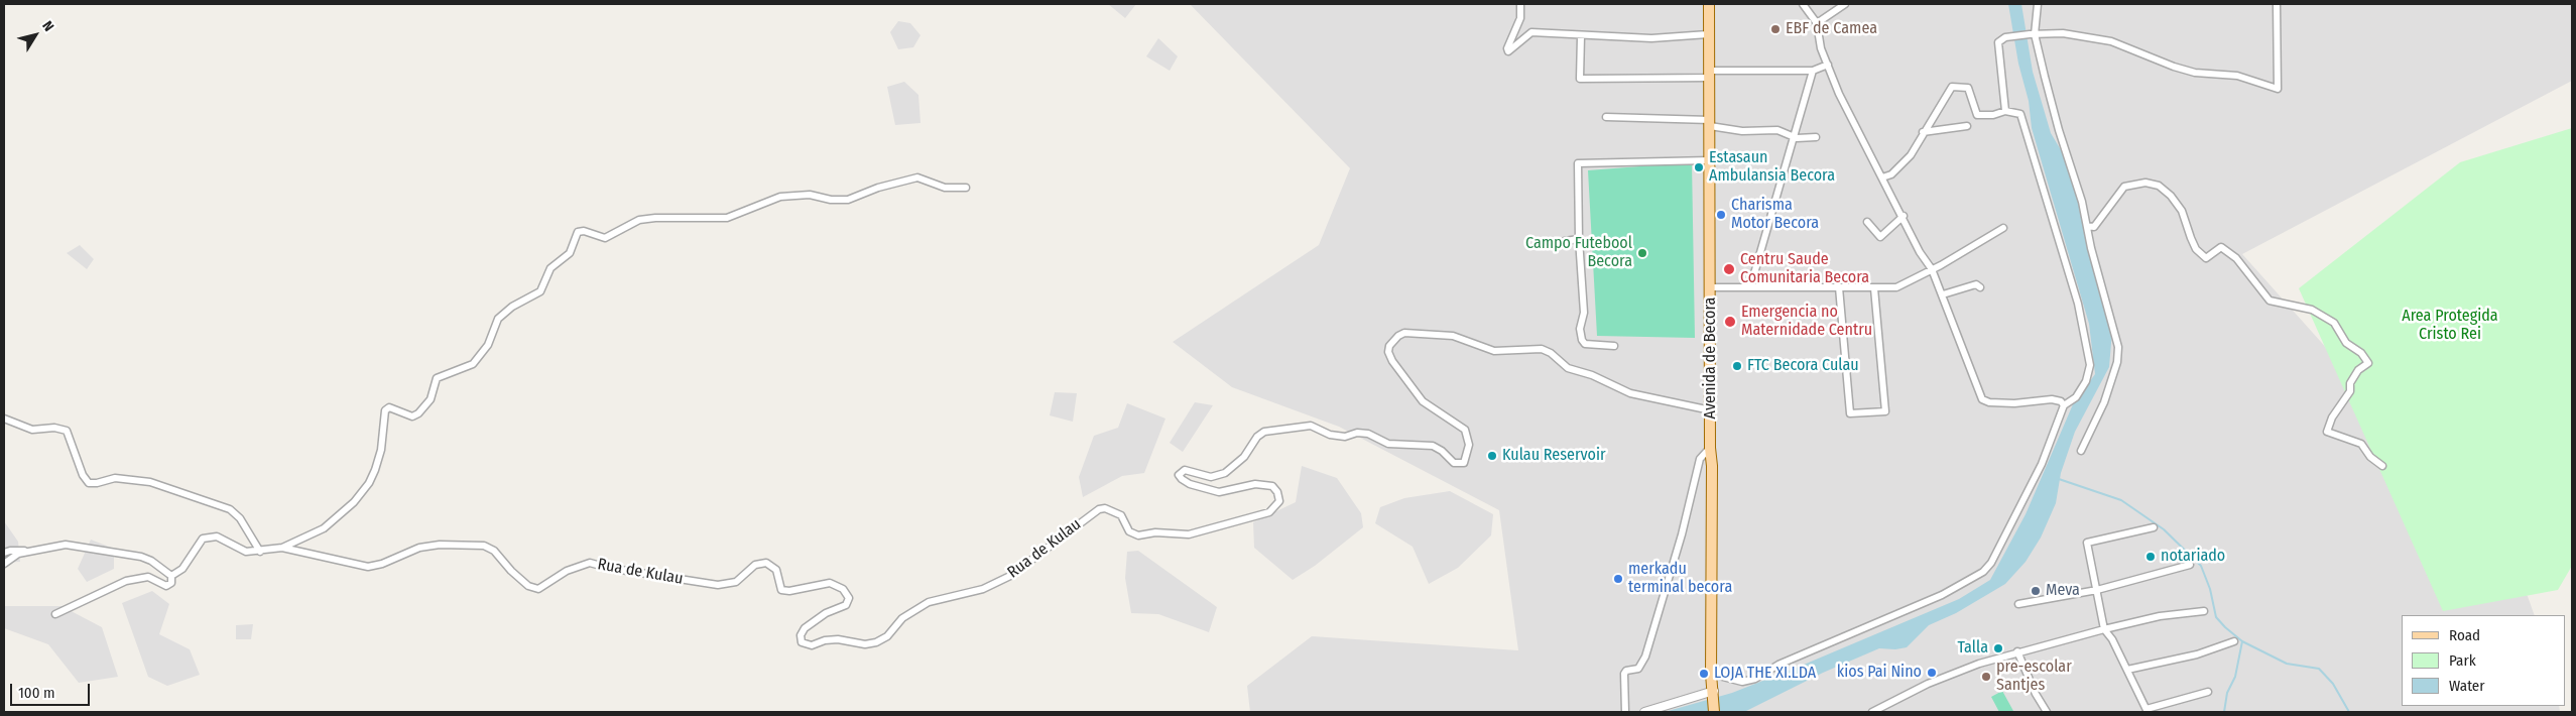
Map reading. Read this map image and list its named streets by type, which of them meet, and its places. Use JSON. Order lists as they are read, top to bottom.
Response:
{
  "streets": {
    "main road": ["Avenida de Becora"],
    "street": ["Rua de Kulau"]
  },
  "crossings": [
    ["Avenida de Becora", "Rua de Kulau"]
  ],
  "parks": ["Area Protegida Cristo Rei"],
  "places": [
    "EBF de Camea",
    "Estasaun Ambulansia Becora",
    "Charisma Motor Becora",
    "Campo Futebool Becora",
    "Centru Saude Comunitaria Becora",
    "Emergencia no Maternidade Centru",
    "FTC Becora Culau",
    "Kulau Reservoir",
    "notariado",
    "merkadu terminal becora",
    "Meva",
    "Talla",
    "kios Pai Nino",
    "LOJA THE XI.LDA",
    "pre-escolar Santjes"
  ],
  "legend": ["Road", "Park", "Water"],
  "scale_bar": "100 m",
  "north": "top right"
}
